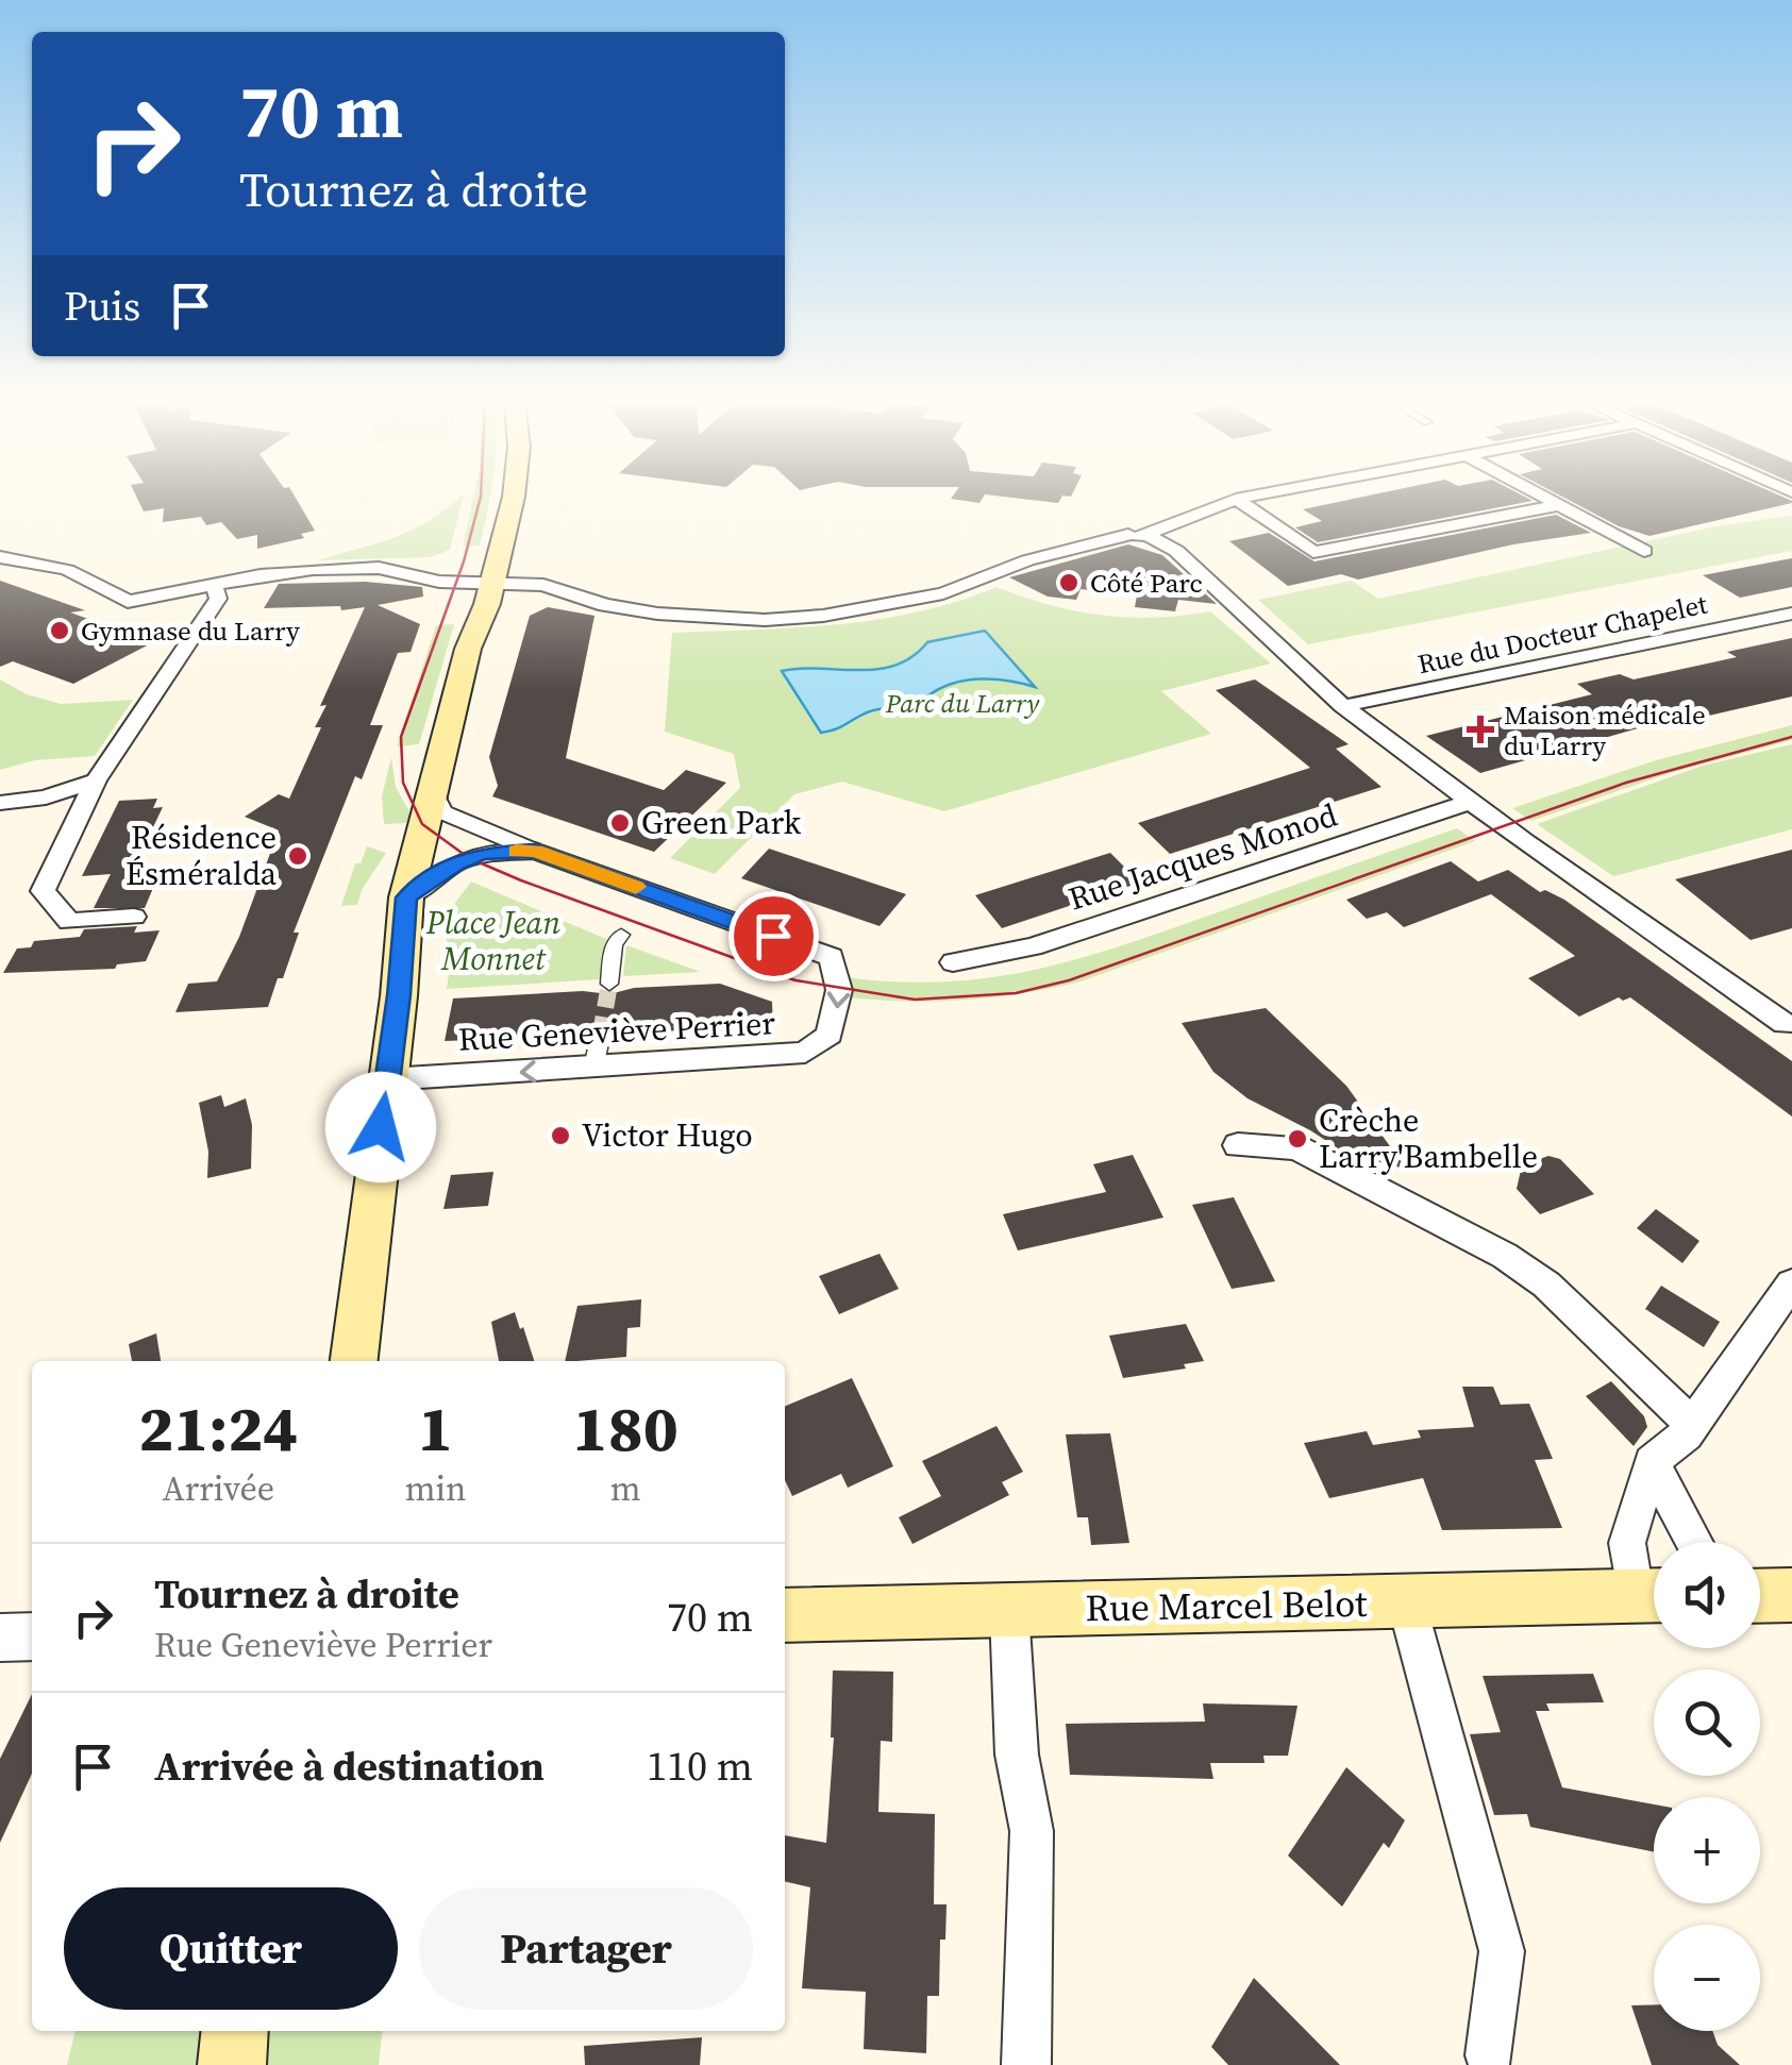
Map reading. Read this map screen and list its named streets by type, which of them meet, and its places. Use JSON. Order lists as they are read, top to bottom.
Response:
{
  "streets": {
    "main road": ["Rue Marcel Belot"],
    "street": ["Rue du Docteur Chapelet", "Rue Jacques Monod", "Rue Geneviève Perrier"]
  },
  "parks": ["Parc du Larry", "Place Jean Monnet"],
  "places": {
    "other": [
      "Côté Parc",
      "Gymnase du Larry",
      "Green Park",
      "Résidence Ésméralda",
      "Victor Hugo",
      "Crèche Larry'Bambelle"
    ],
    "health": ["Maison médicale du Larry"]
  },
  "page": {
    "turn": ["70 m", "Tournez à droite"],
    "then": "Puis",
    "eta": [
      "21:24",
      "Arrivée",
      "1",
      "min",
      "180",
      "m"
    ],
    "map_buttons": ["+", "−"],
    "list": [
      {
        "name": "Tournez à droite",
        "note": "Rue Geneviève Perrier",
        "value": "70 m"
      },
      {
        "name": "Arrivée à destination",
        "value": "110 m"
      }
    ],
    "buttons": ["Quitter", "Partager"]
  }
}
